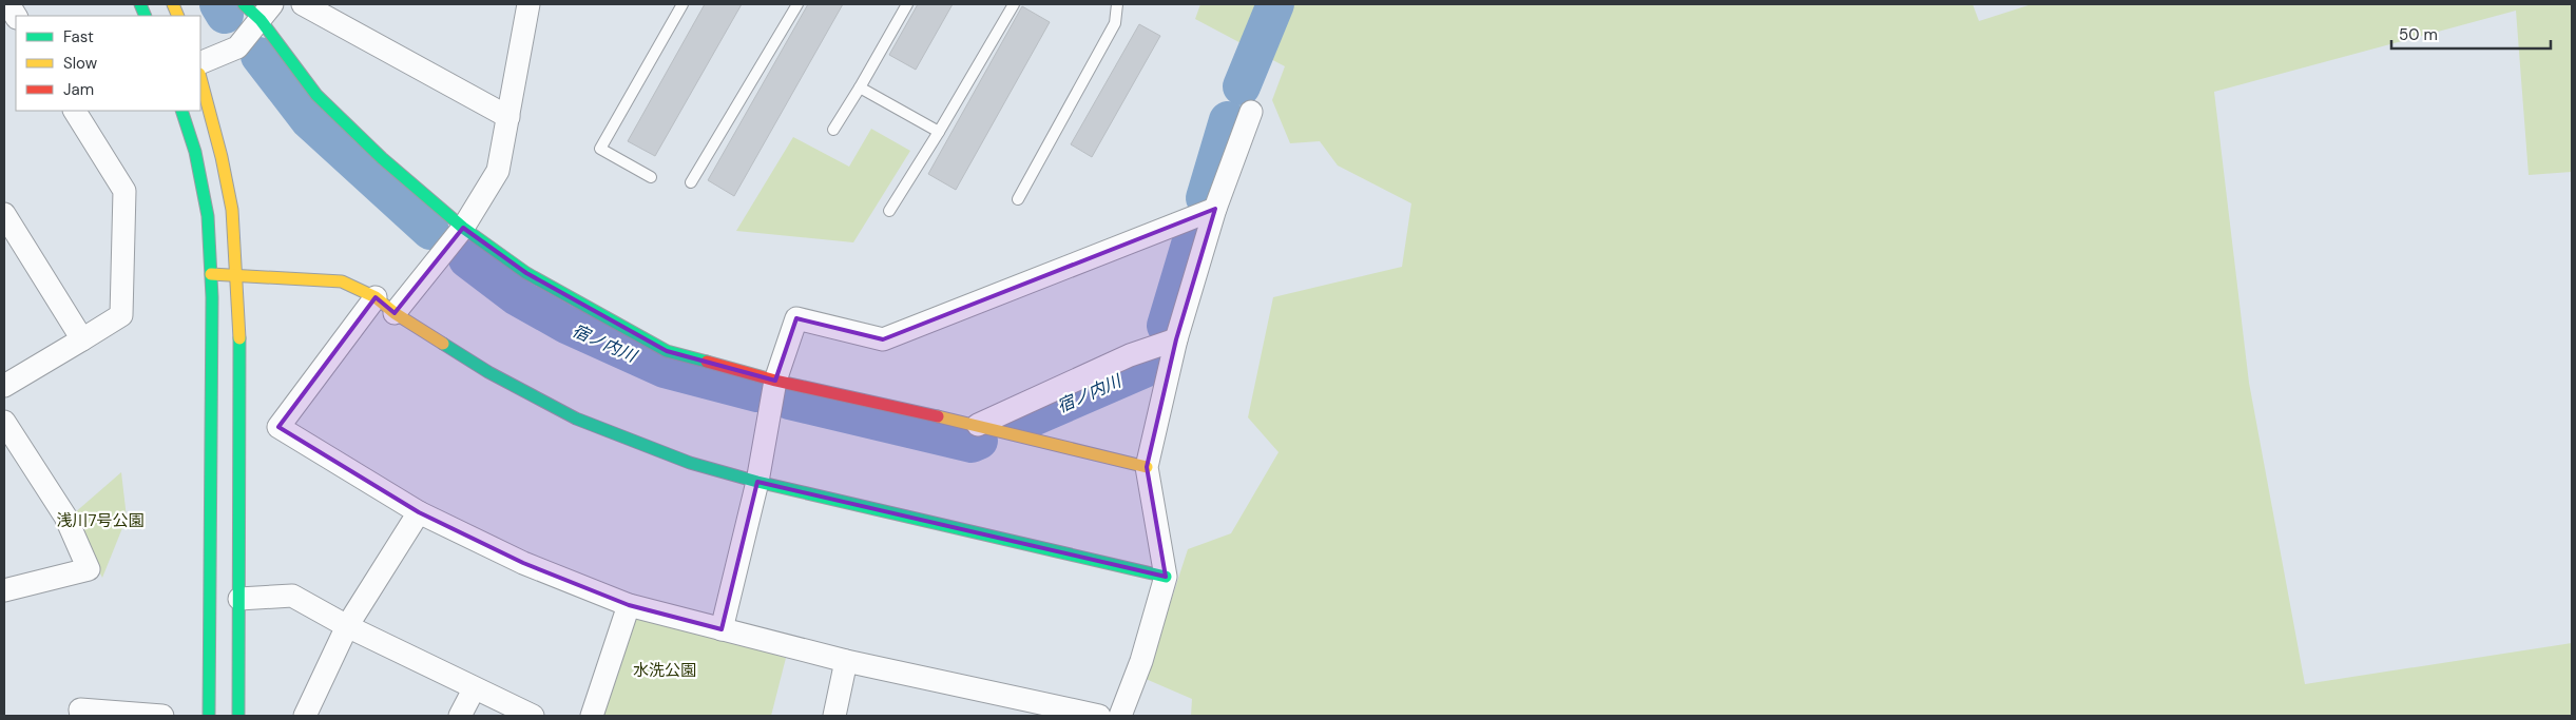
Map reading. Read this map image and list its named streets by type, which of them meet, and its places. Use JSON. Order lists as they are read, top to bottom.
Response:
{
  "water": ["宿ノ内川"],
  "parks": ["浅川7号公園", "水洗公園"],
  "legend": ["Fast", "Slow", "Jam"],
  "scale_bar": "50 m"
}
